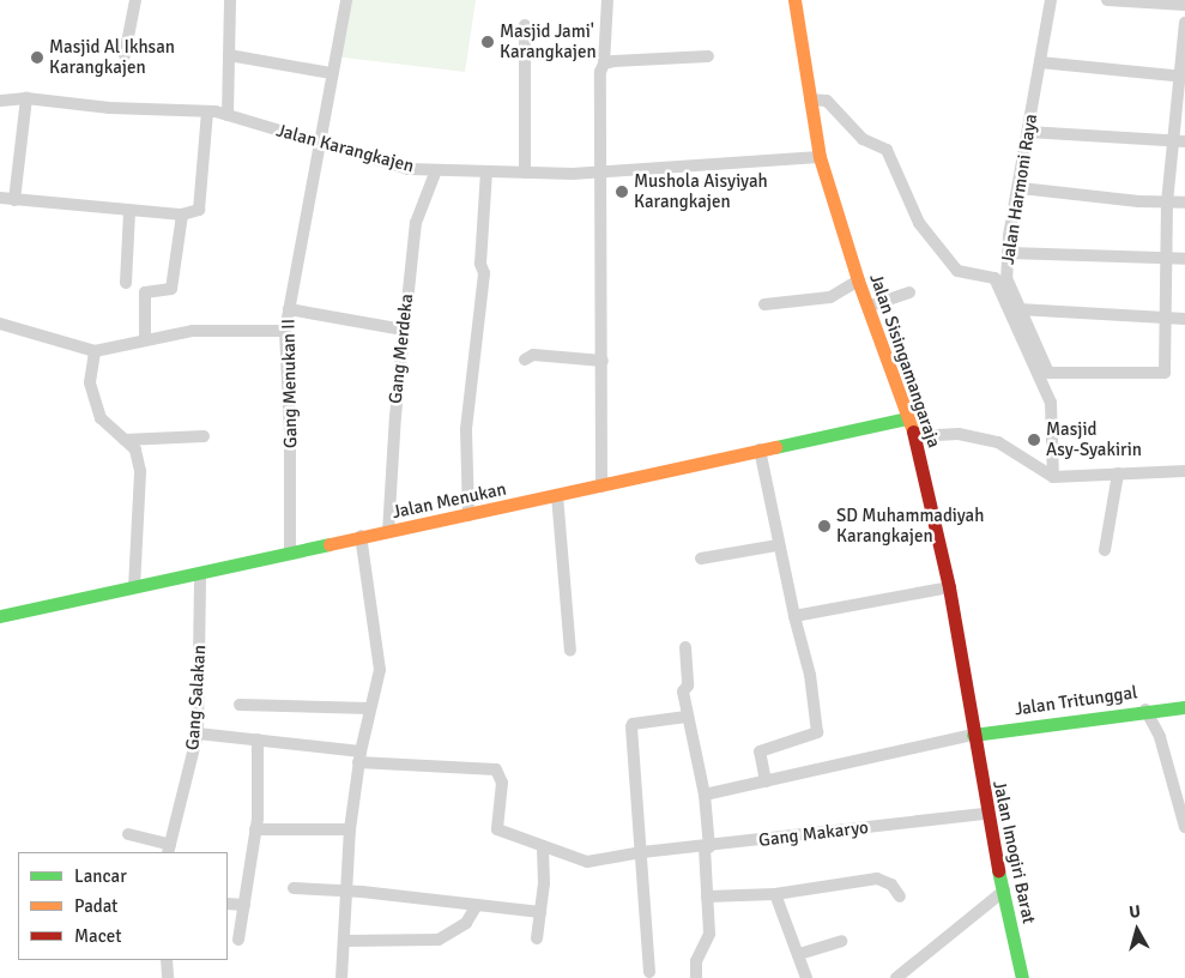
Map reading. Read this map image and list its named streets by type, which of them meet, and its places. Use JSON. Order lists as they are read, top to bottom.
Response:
{
  "streets": {
    "main road": [
      "Jalan Sisingamangaraja",
      "Jalan Menukan",
      "Jalan Tritunggal",
      "Jalan Imogiri Barat"
    ],
    "street": [
      "Jalan Karangkajen",
      "Jalan Harmoni Raya",
      "Gang Merdeka",
      "Gang Menukan II",
      "Gang Salakan",
      "Gang Makaryo"
    ]
  },
  "crossings": [
    ["Jalan Karangkajen", "Gang Merdeka"],
    ["Jalan Karangkajen", "Jalan Sisingamangaraja"],
    ["Jalan Karangkajen", "Gang Menukan II"],
    ["Jalan Harmoni Raya", "Jalan Sisingamangaraja"],
    ["Gang Merdeka", "Jalan Menukan"],
    ["Jalan Sisingamangaraja", "Jalan Menukan"],
    ["Jalan Sisingamangaraja", "Jalan Tritunggal"],
    ["Jalan Sisingamangaraja", "Jalan Imogiri Barat"],
    ["Gang Menukan II", "Jalan Menukan"],
    ["Jalan Menukan", "Gang Salakan"],
    ["Jalan Tritunggal", "Jalan Imogiri Barat"],
    ["Gang Makaryo", "Jalan Imogiri Barat"]
  ],
  "places": [
    "Masjid Jami' Karangkajen",
    "Masjid Al Ikhsan Karangkajen",
    "Mushola Aisyiyah Karangkajen",
    "Masjid Asy-Syakirin",
    "SD Muhammadiyah Karangkajen"
  ],
  "legend": ["Lancar", "Padat", "Macet"],
  "north": "top"
}
